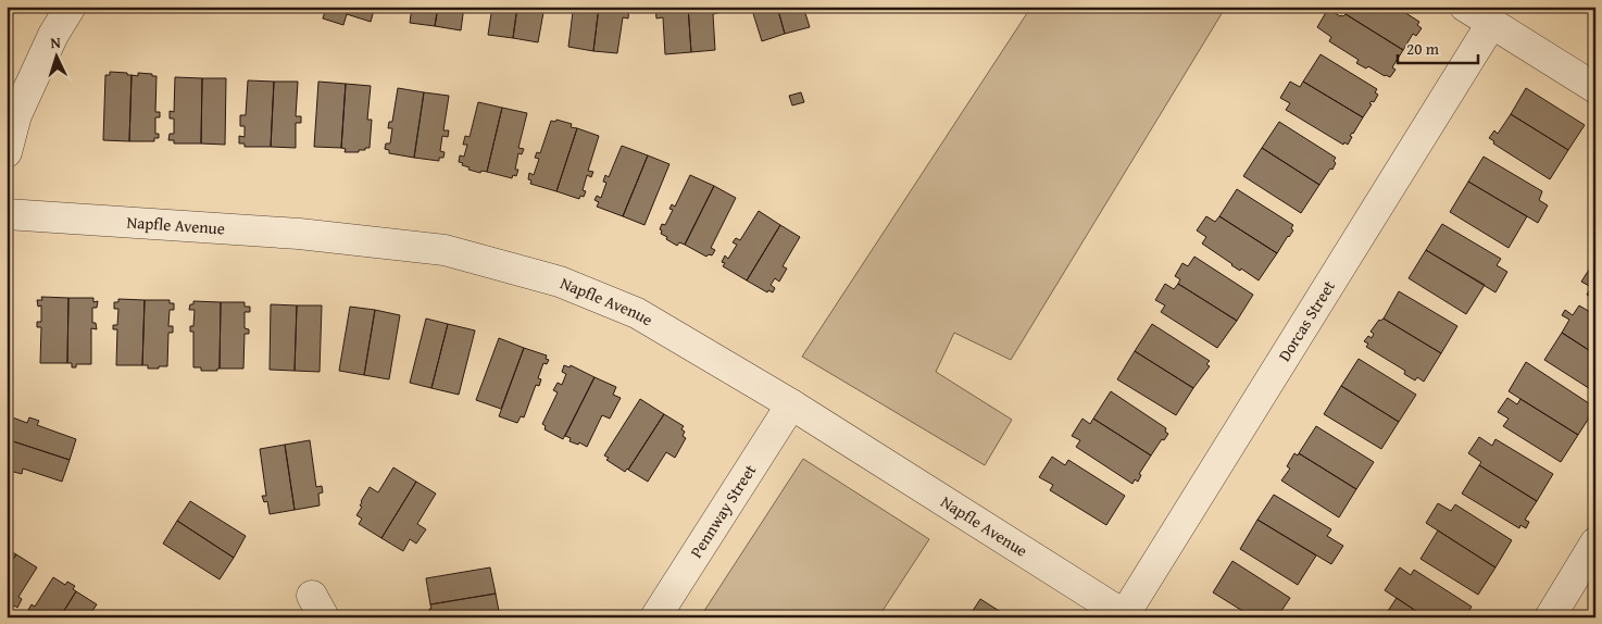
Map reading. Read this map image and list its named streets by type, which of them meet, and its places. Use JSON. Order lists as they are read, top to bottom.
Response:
{
  "streets": {
    "street": ["Napfle Avenue", "Dorcas Street", "Pennway Street"]
  },
  "crossings": [
    ["Napfle Avenue", "Dorcas Street"],
    ["Napfle Avenue", "Pennway Street"]
  ],
  "scale_bar": "20 m",
  "north": "top"
}
